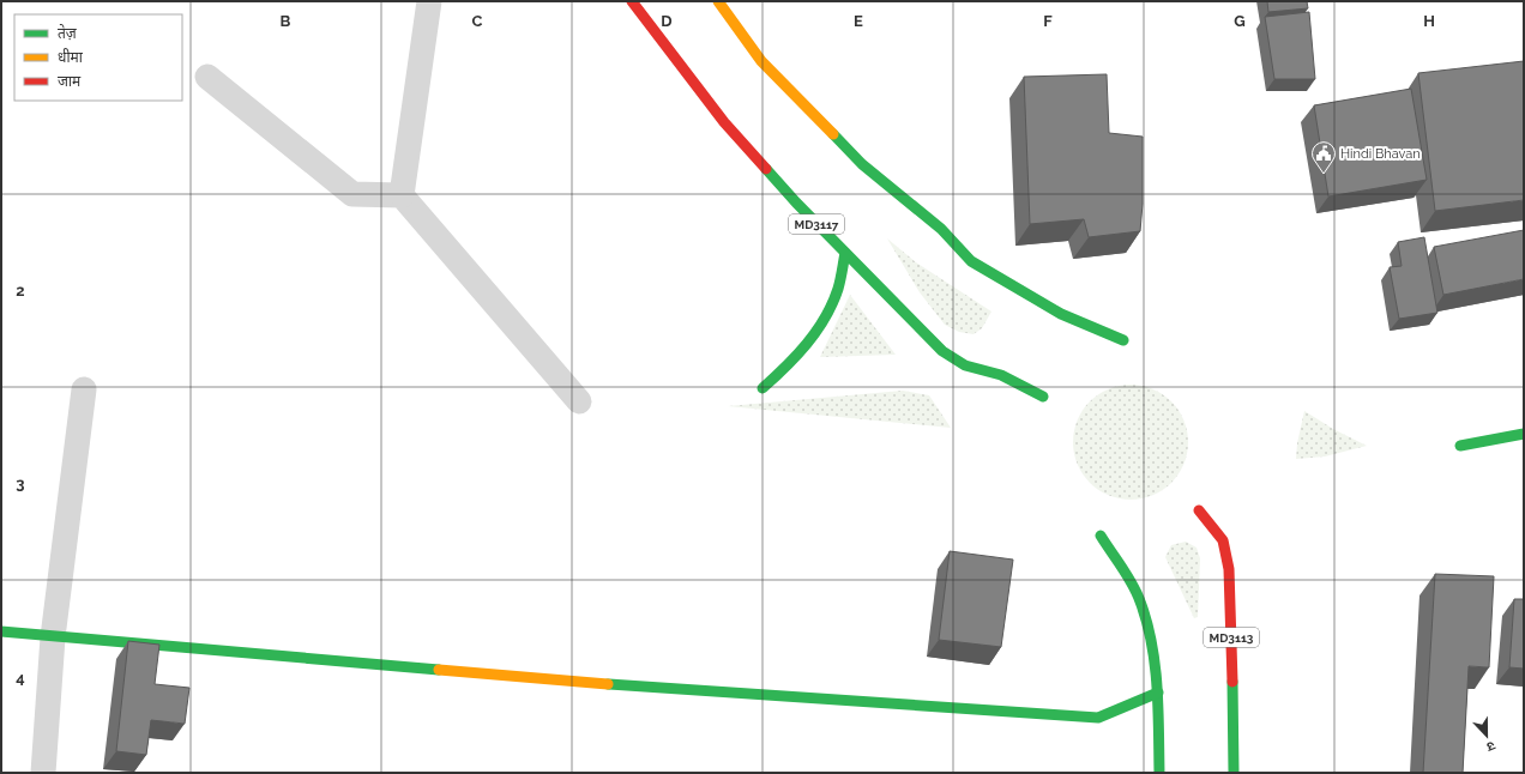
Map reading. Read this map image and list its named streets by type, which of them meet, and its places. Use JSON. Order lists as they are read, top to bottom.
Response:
{
  "streets": {
    "main road": ["MD3117", "MD3113"]
  },
  "places": {
    "public building": ["Hindi Bhavan"]
  },
  "legend": ["तेज़", "धीमा", "जाम"],
  "north": "bottom",
  "grid": {
    "columns": [
      "B",
      "C",
      "D",
      "E",
      "F",
      "G",
      "H"
    ],
    "rows": ["2", "3", "4"]
  }
}
